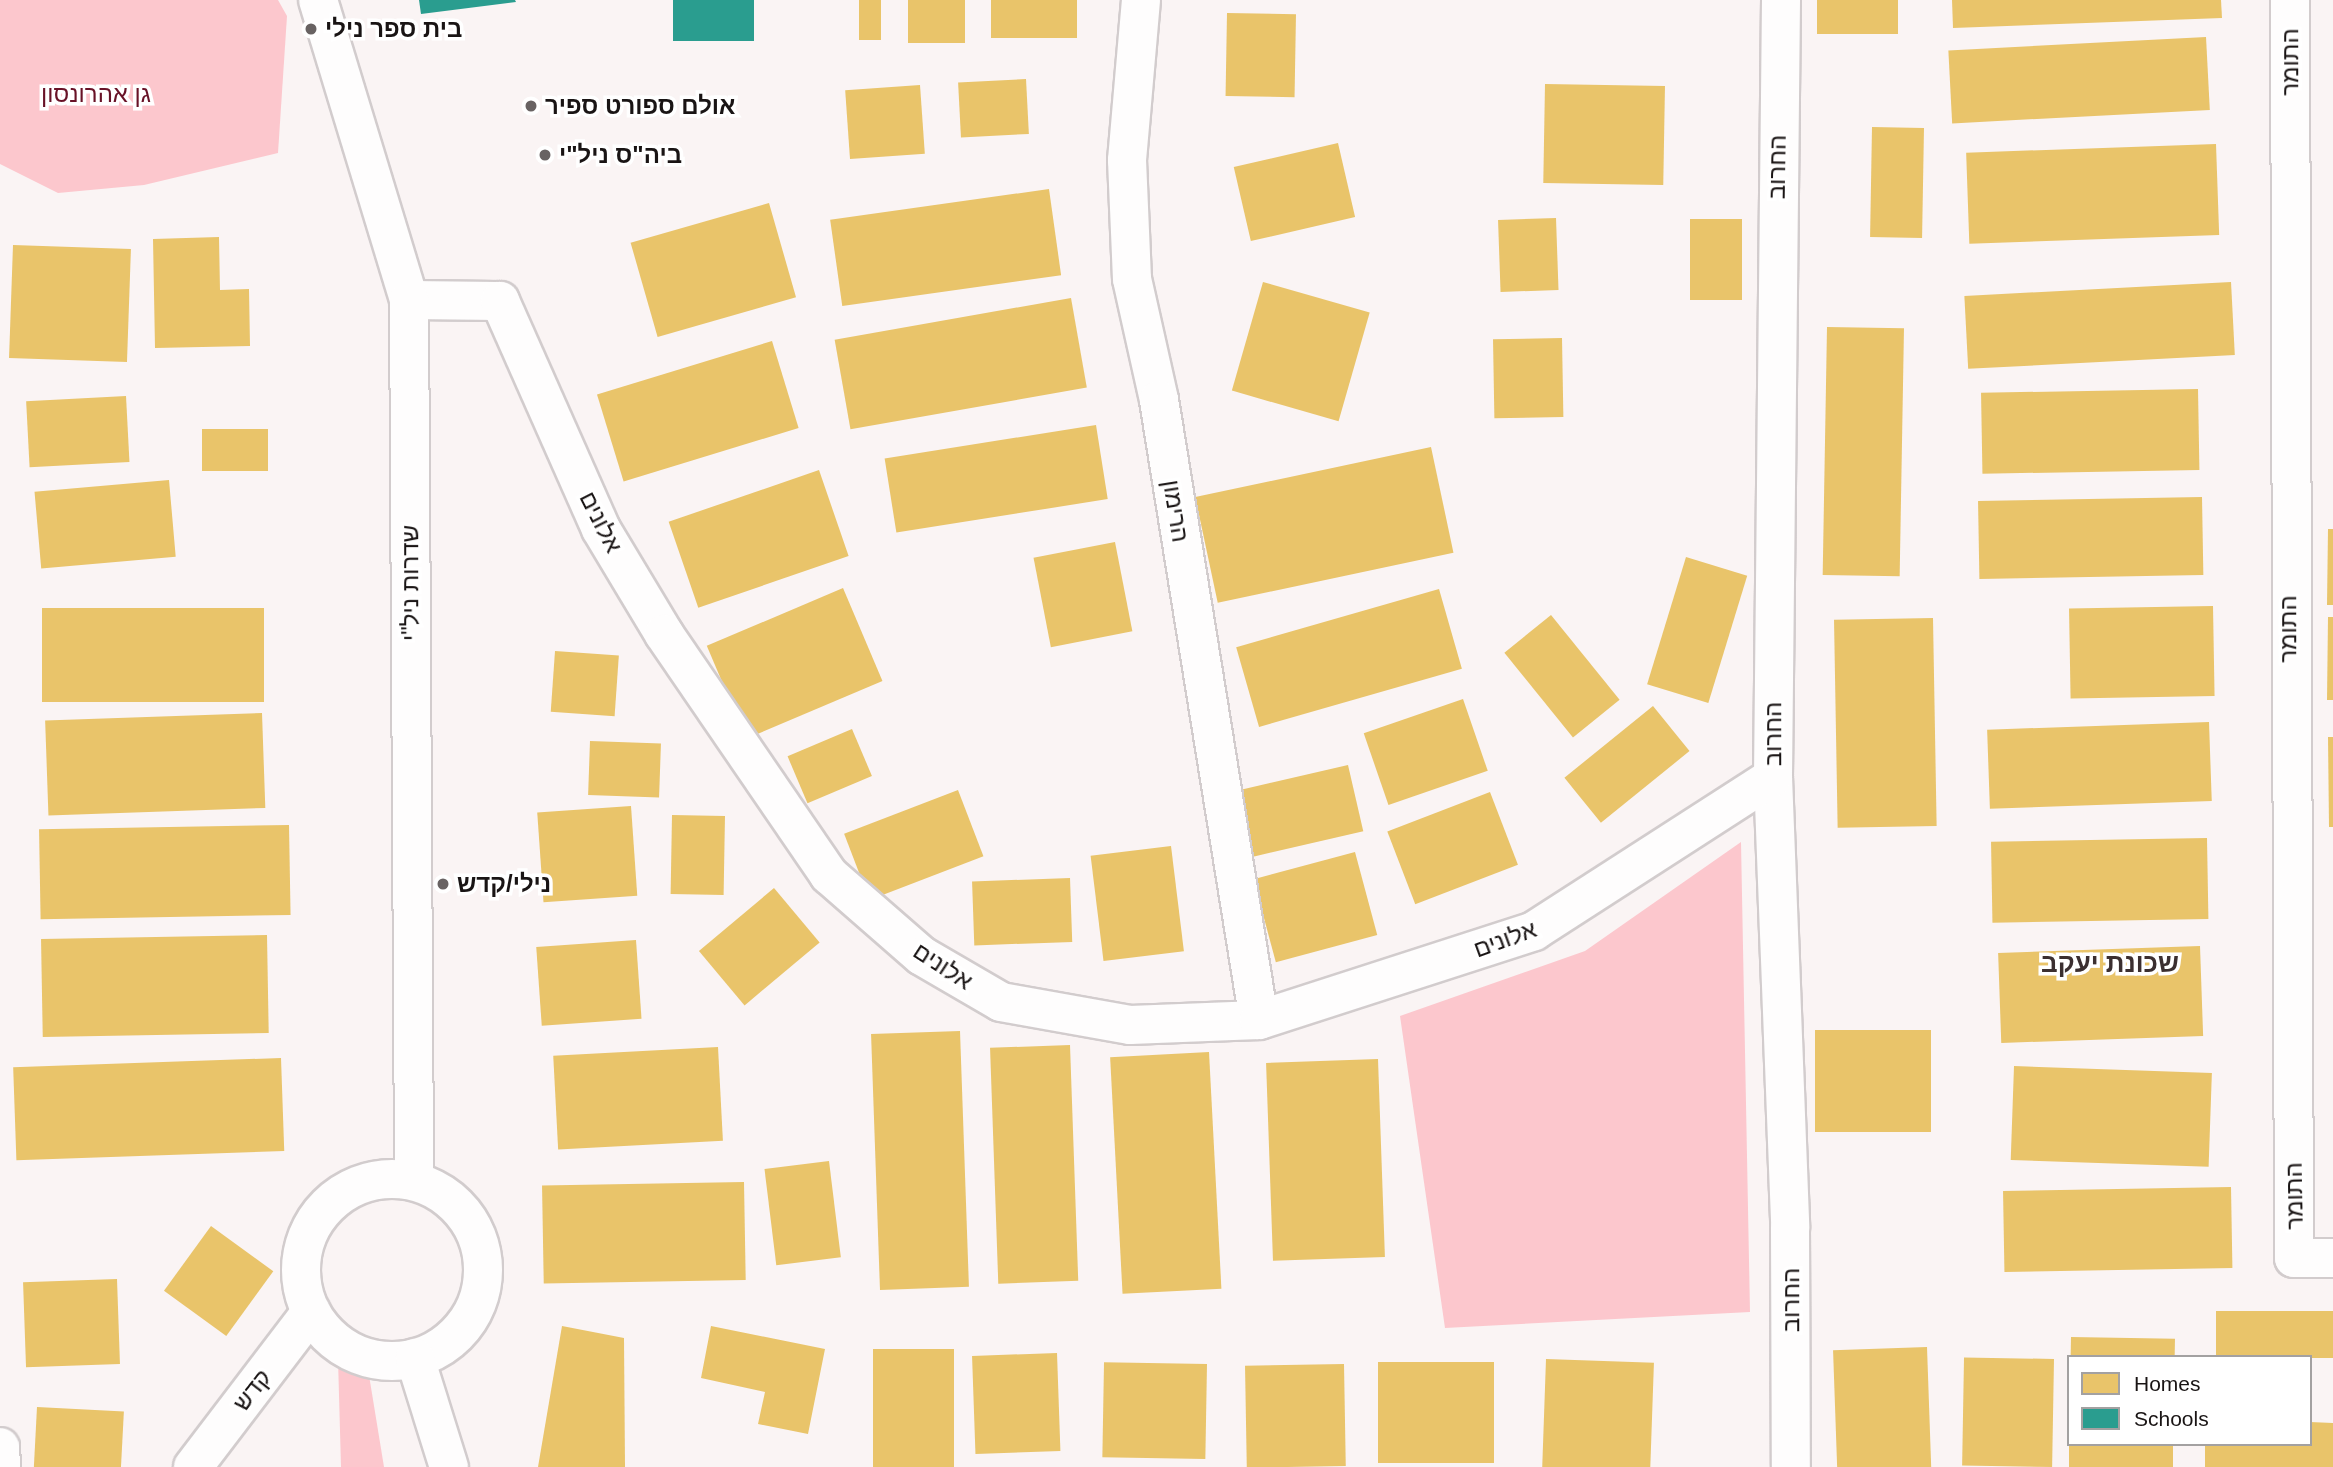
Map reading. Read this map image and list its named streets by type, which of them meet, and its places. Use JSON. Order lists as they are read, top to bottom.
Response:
{
  "streets": {
    "street": [
      "התומר",
      "החרוב",
      "הרימון",
      "אלונים",
      "שדרות ניל\"י",
      "קדש"
    ]
  },
  "crossings": [
    ["החרוב", "אלונים"],
    ["הרימון", "אלונים"],
    ["אלונים", "שדרות ניל\"י"],
    ["שדרות ניל\"י", "קדש"]
  ],
  "districts": ["שכונת יעקב"],
  "parks": ["גן אהרונסון"],
  "places": [
    "בית ספר נילי",
    "אולם ספורט ספיר",
    "ביה\"ס ניל\"י",
    "נילי/קדש"
  ],
  "legend": ["Homes", "Schools"]
}
